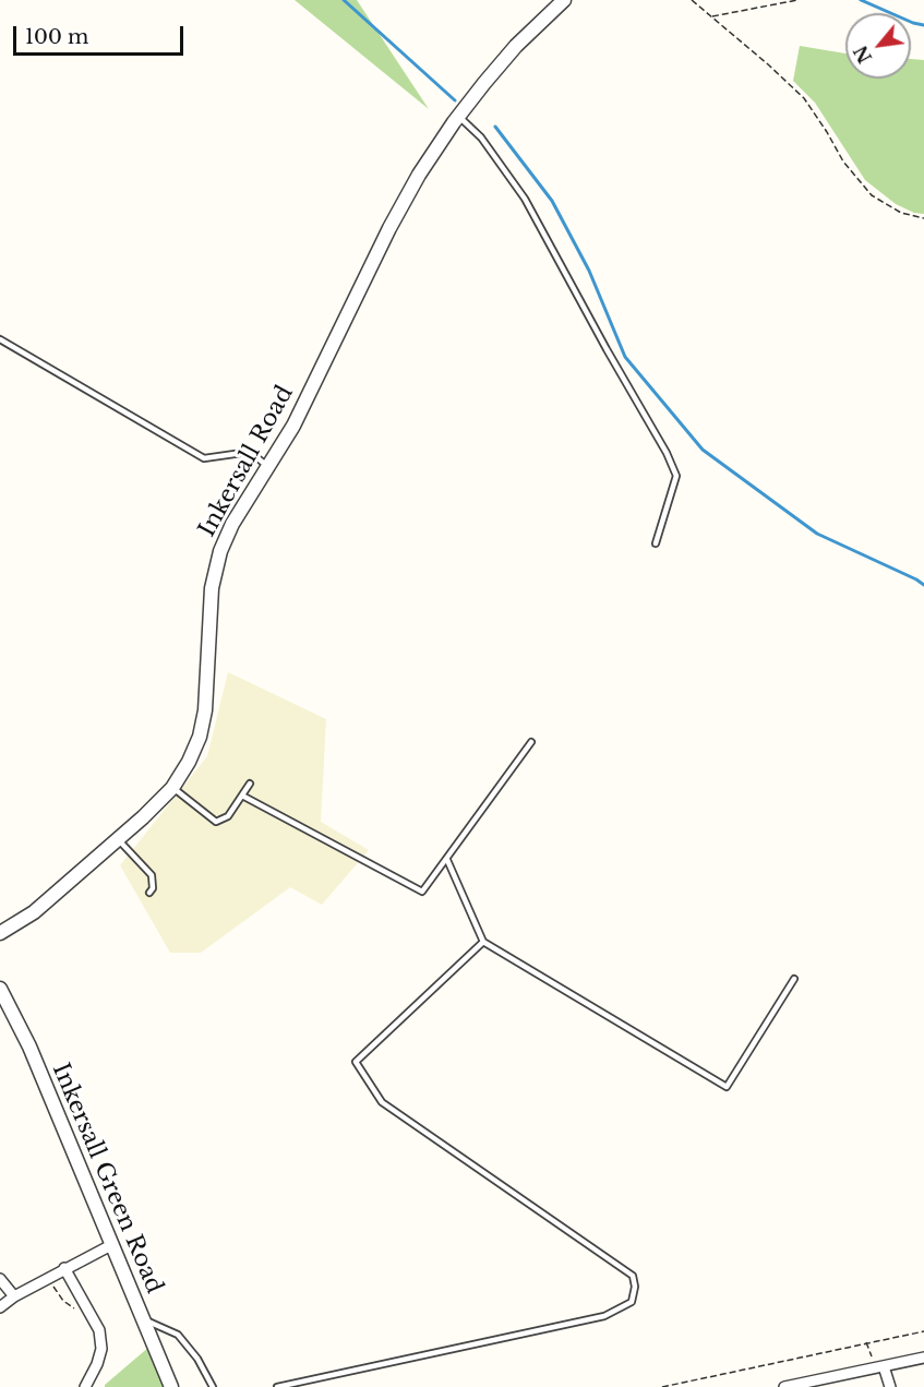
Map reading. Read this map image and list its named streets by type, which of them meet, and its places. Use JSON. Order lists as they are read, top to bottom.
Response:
{
  "streets": {
    "street": ["Inkersall Road", "Inkersall Green Road"]
  },
  "scale_bar": "100 m",
  "north": "bottom left"
}
